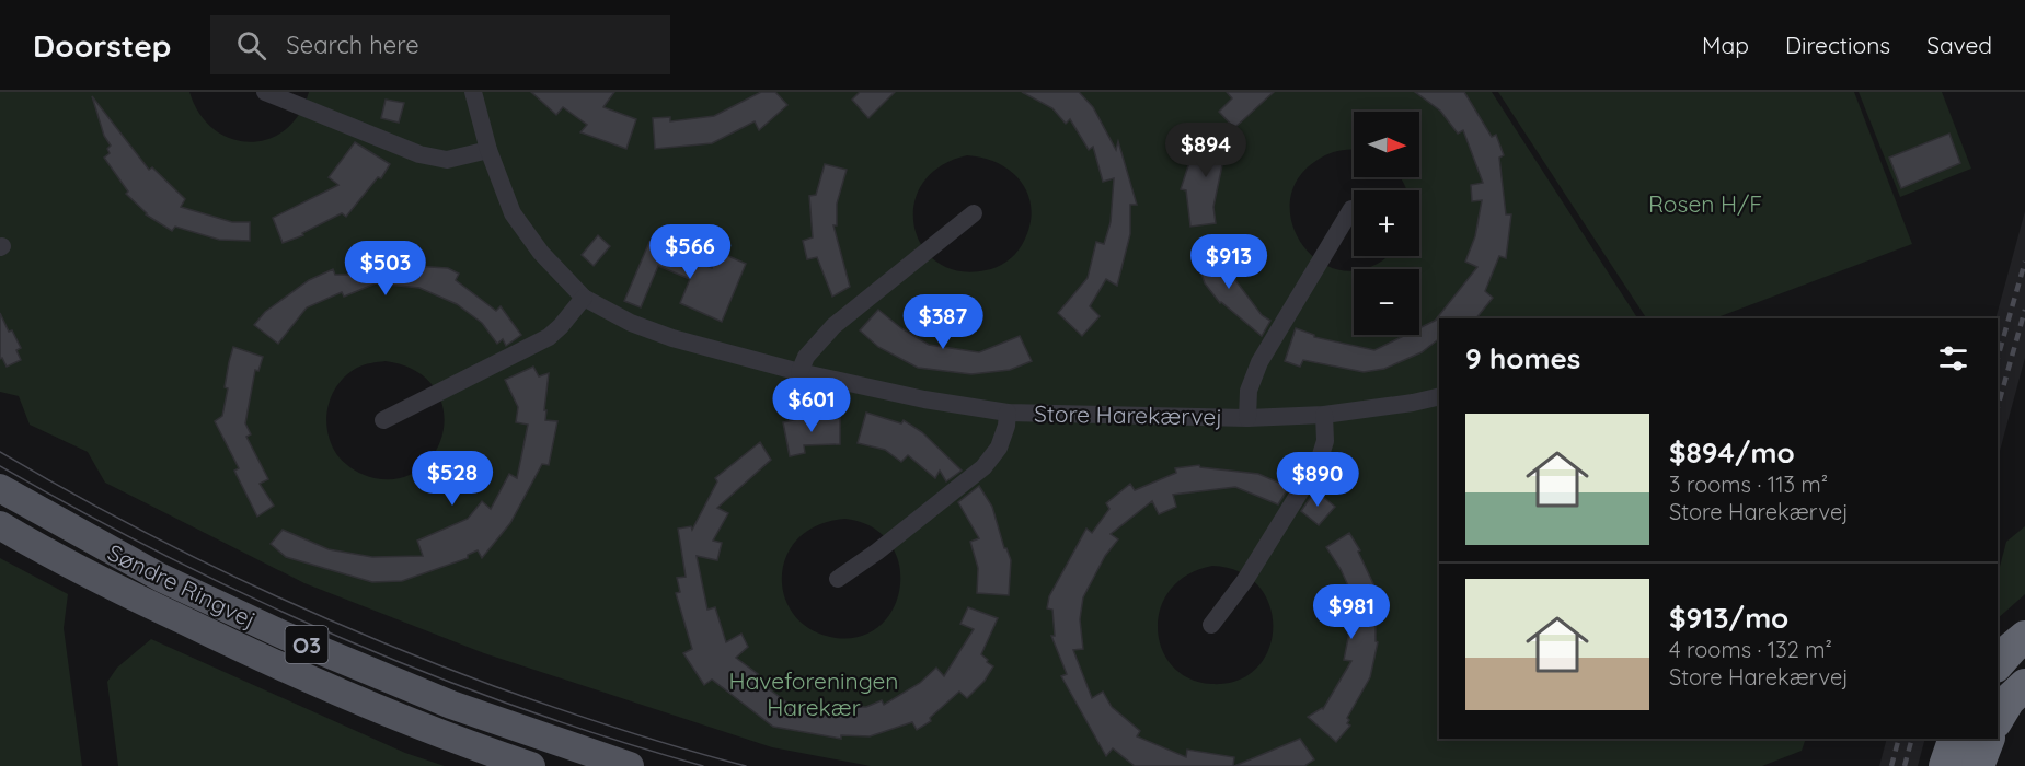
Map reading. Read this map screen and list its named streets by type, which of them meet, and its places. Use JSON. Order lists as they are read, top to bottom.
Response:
{
  "streets": {
    "main road": ["Søndre Ringvej", "O3"],
    "street": ["Store Harekærvej"]
  },
  "parks": ["Rosen H/F", "Haveforeningen Harekær"],
  "north": "right",
  "page": {
    "header": "Doorstep",
    "search": "Search here",
    "nav": ["Map", "Directions", "Saved"],
    "map_buttons": ["+", "−"],
    "price": [
      "$894",
      "$566",
      "$913",
      "$503",
      "$387",
      "$601",
      "$528",
      "$890",
      "$981"
    ],
    "heading": "9 homes",
    "list": [
      {
        "name": "$894/mo",
        "note": "3 rooms · 113 m² · Store Harekærvej"
      },
      {
        "name": "$913/mo",
        "note": "4 rooms · 132 m² · Store Harekærvej"
      }
    ]
  }
}
